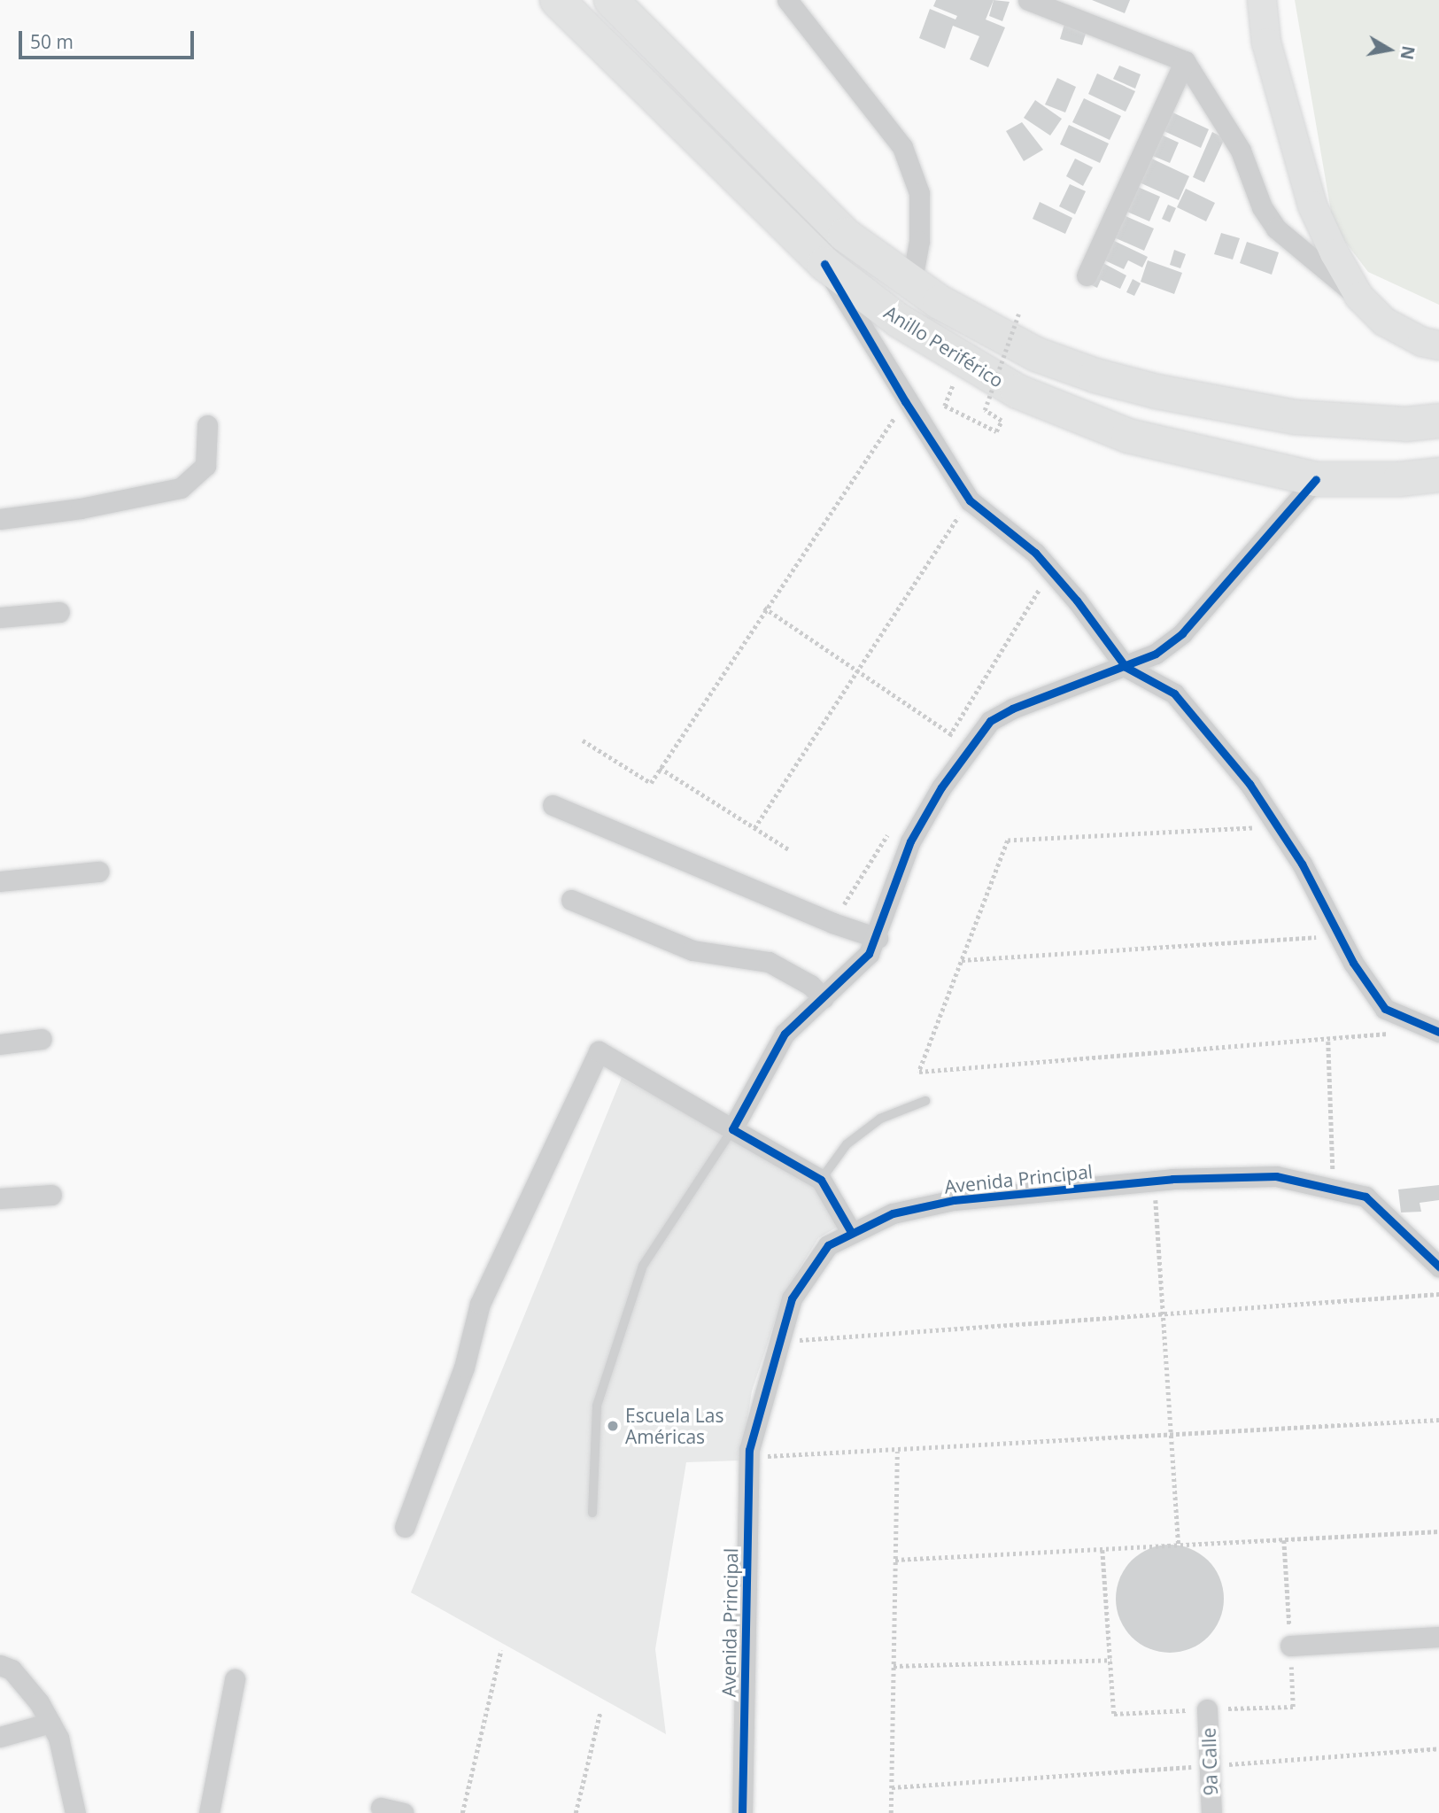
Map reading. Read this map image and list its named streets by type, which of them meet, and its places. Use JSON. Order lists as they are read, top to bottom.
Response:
{
  "streets": {
    "highway": ["Anillo Periférico"],
    "street": ["Avenida Principal", "9a Calle"]
  },
  "places": ["Escuela Las Américas"],
  "scale_bar": "50 m",
  "north": "right"
}
